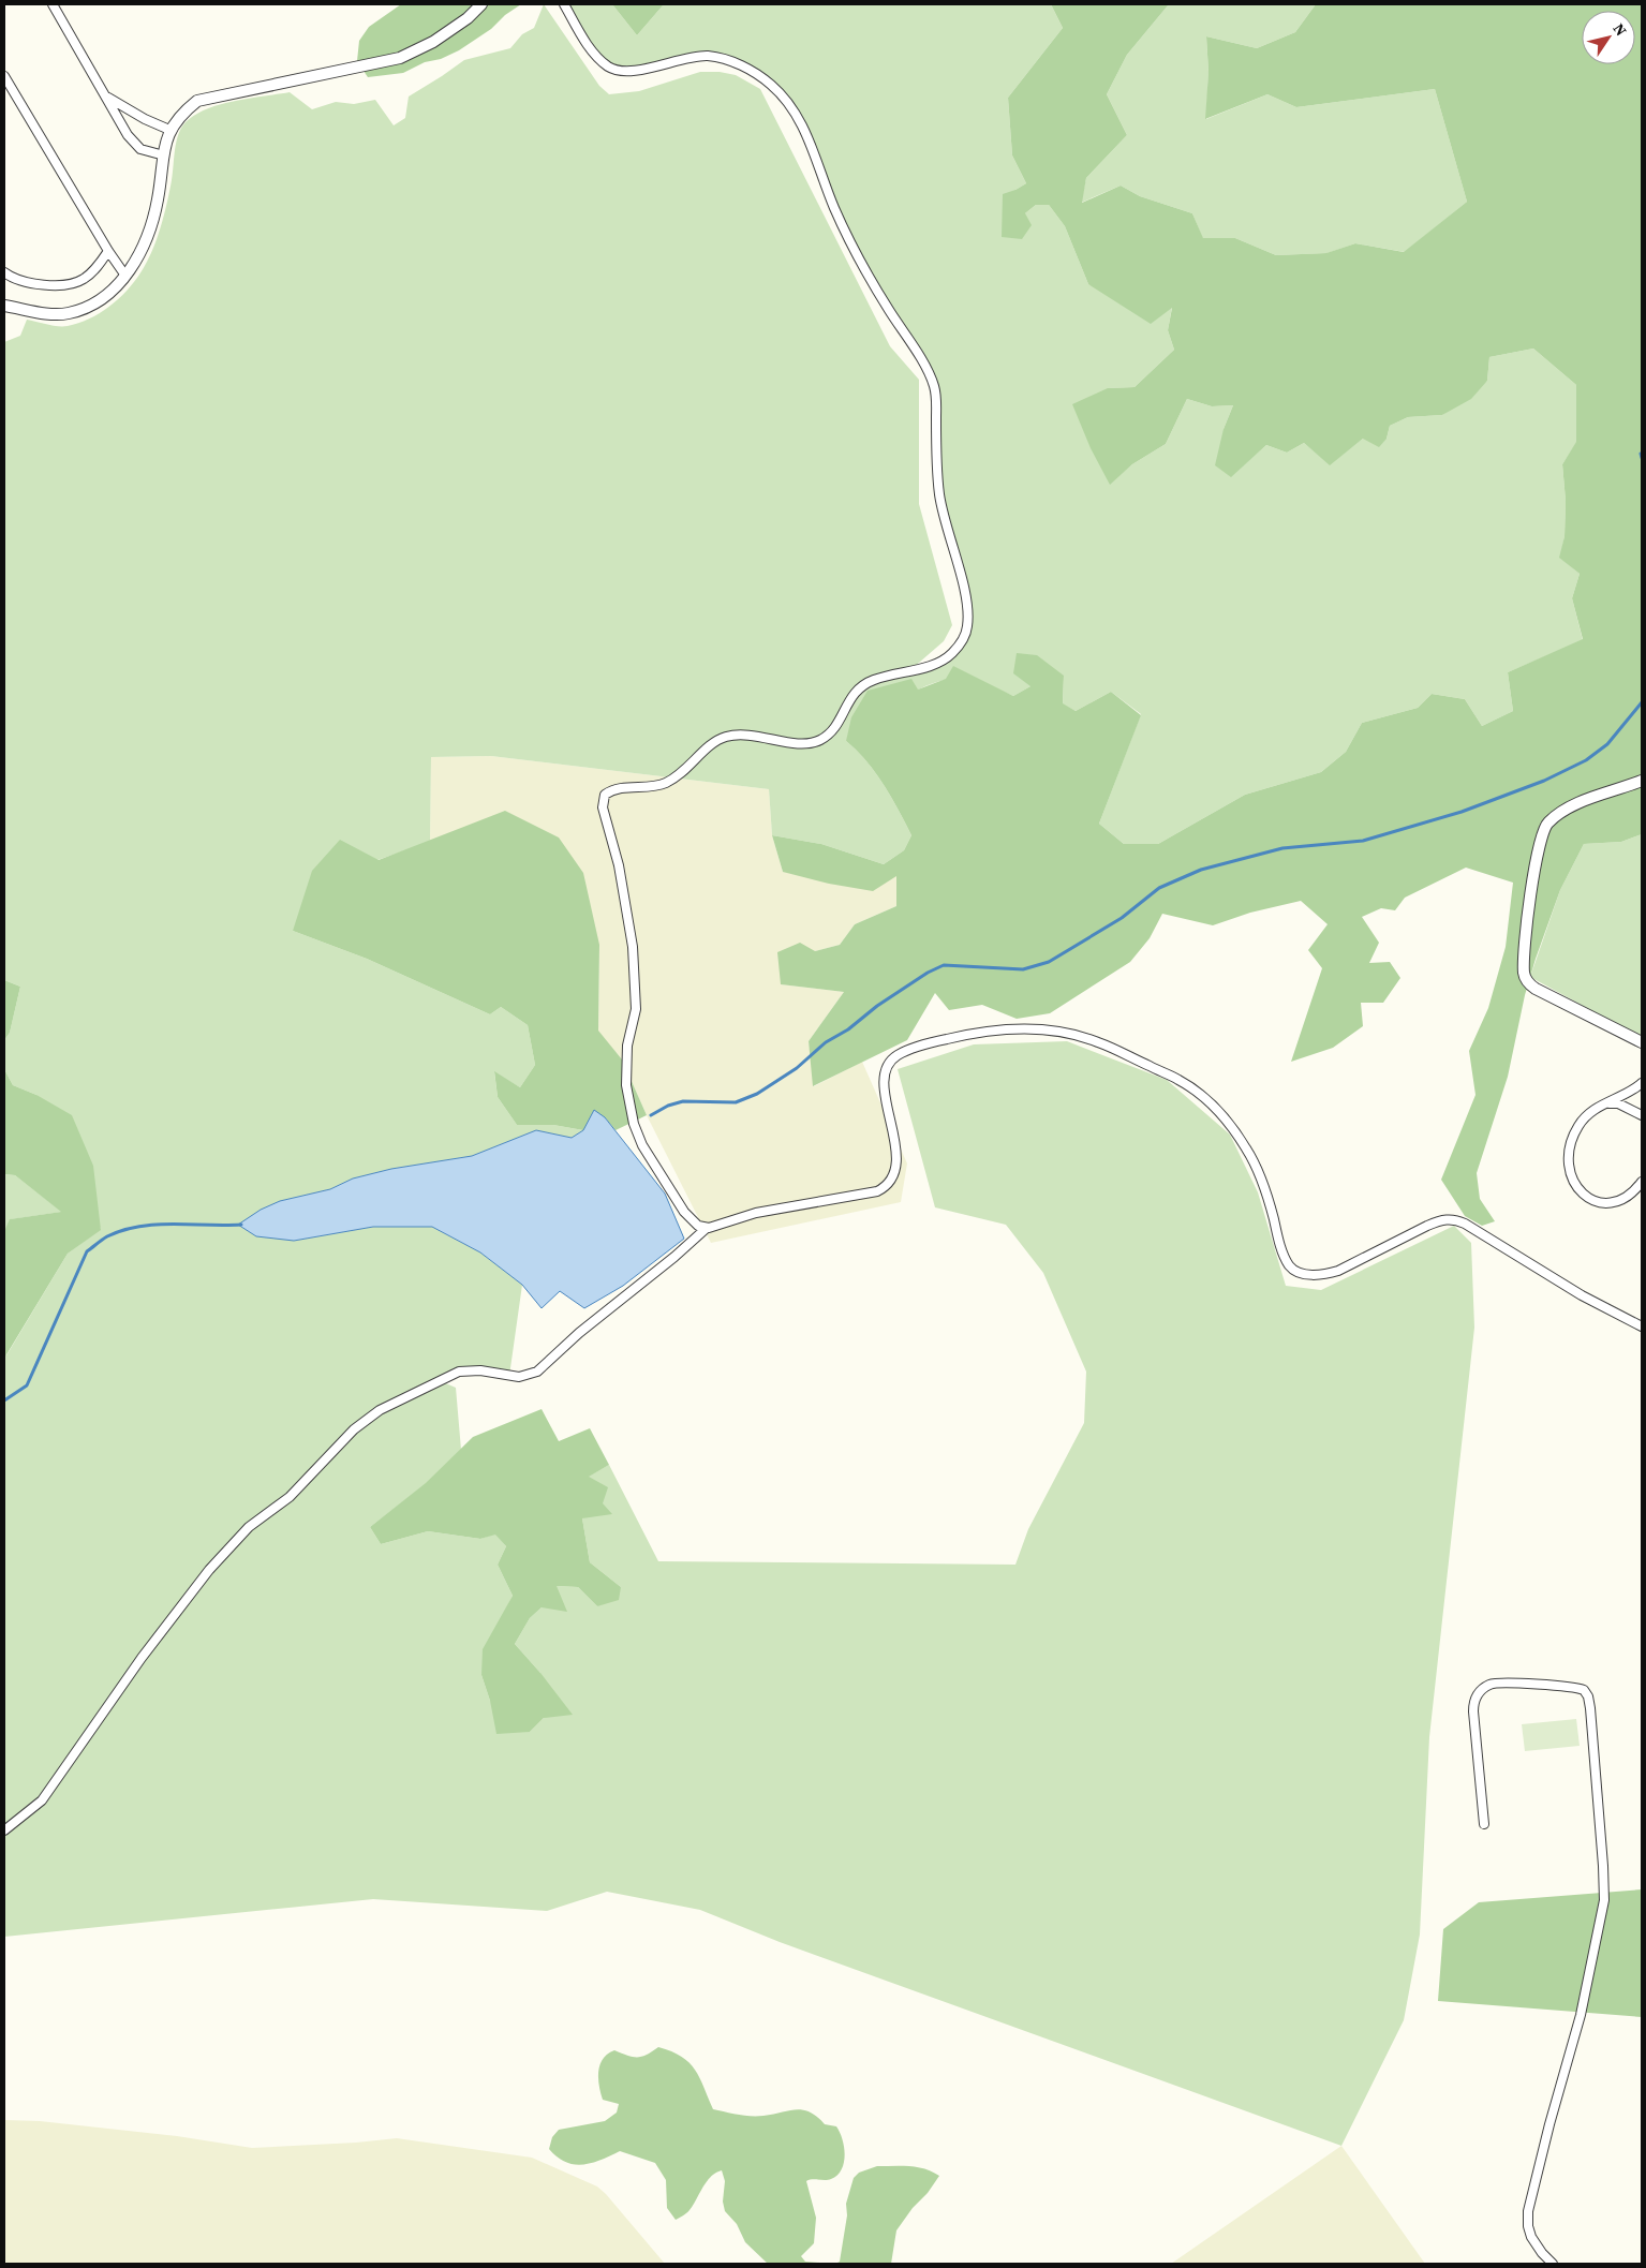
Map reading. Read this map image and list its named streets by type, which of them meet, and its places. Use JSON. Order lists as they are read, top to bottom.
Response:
{
  "north": "top right"
}
